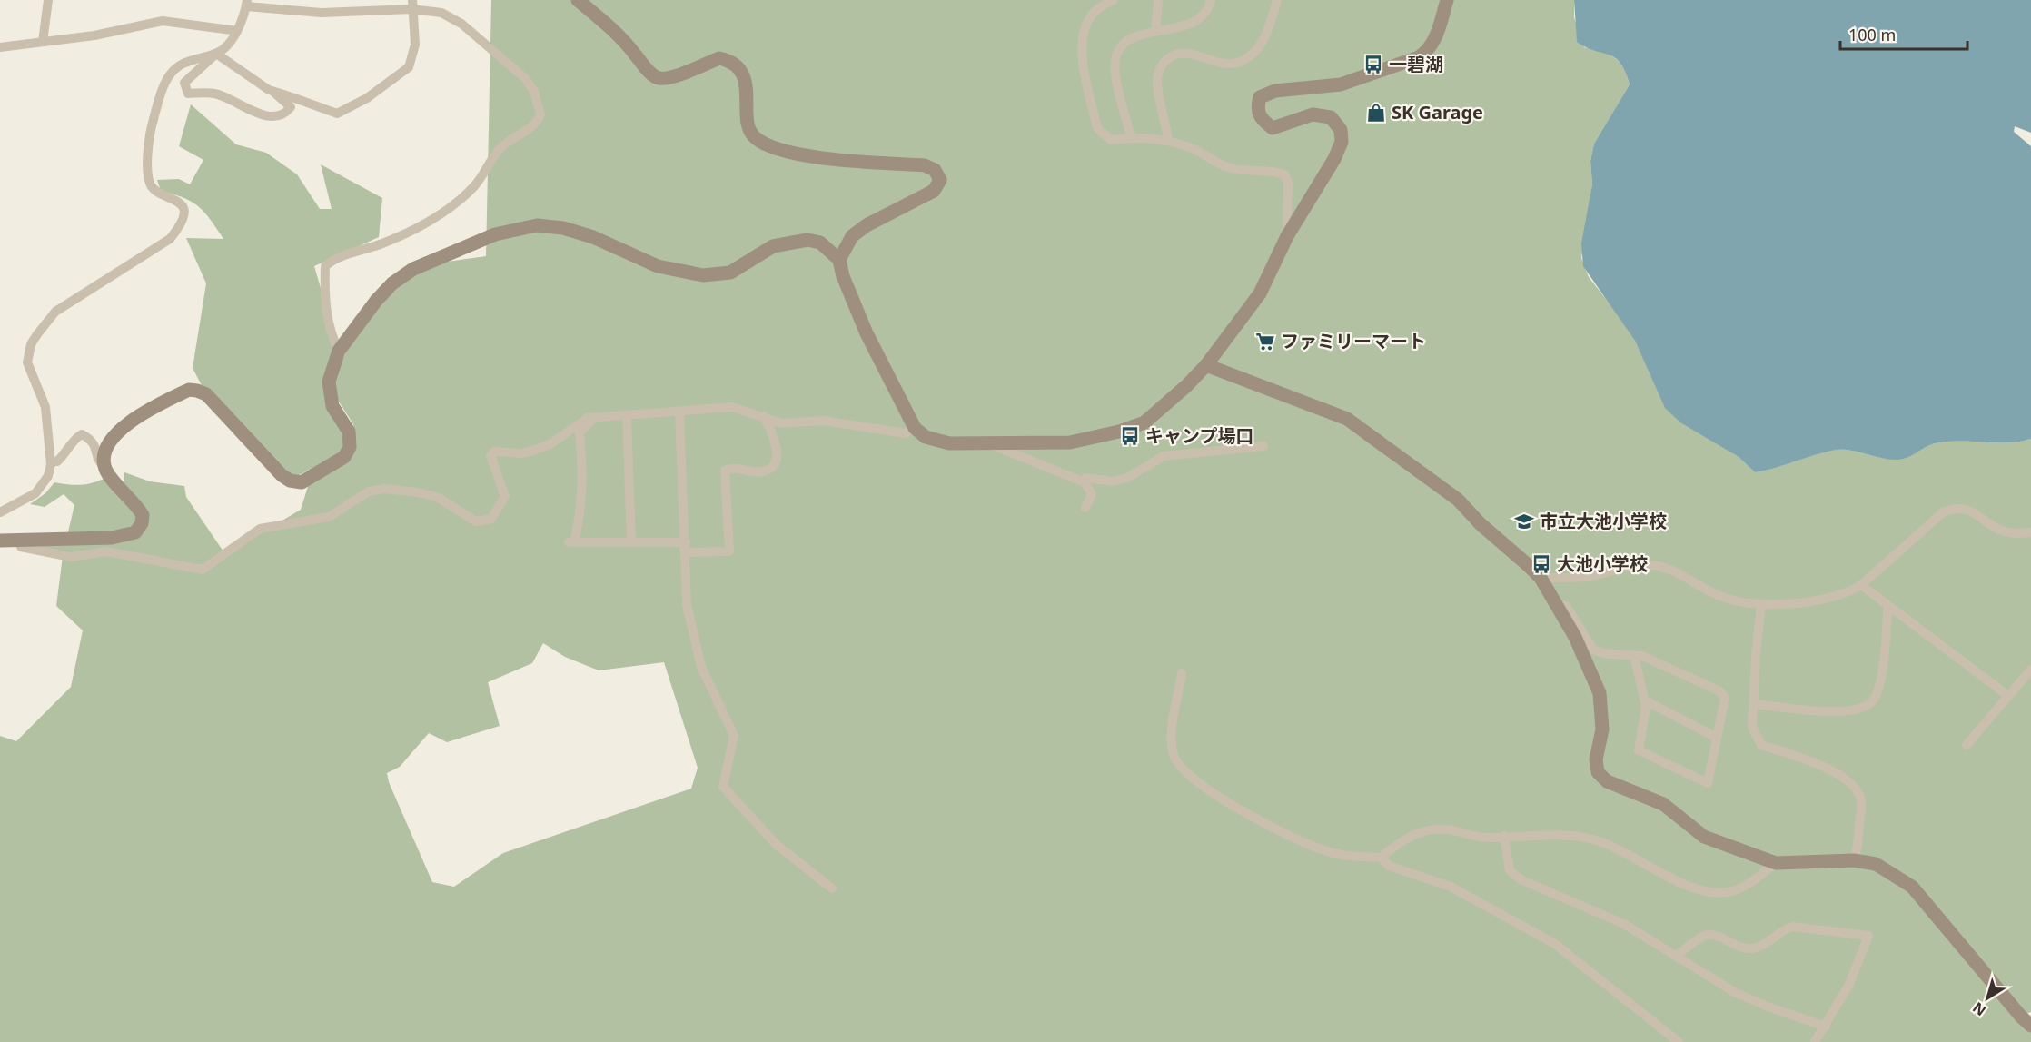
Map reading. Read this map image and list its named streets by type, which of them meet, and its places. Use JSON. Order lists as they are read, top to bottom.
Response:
{
  "places": {
    "bus stop": ["一碧湖", "キャンプ場口", "大池小学校"],
    "shop": ["SK Garage"],
    "supermarket": ["ファミリーマート"],
    "school or university": ["市立大池小学校"]
  },
  "scale_bar": "100 m",
  "north": "bottom left"
}
